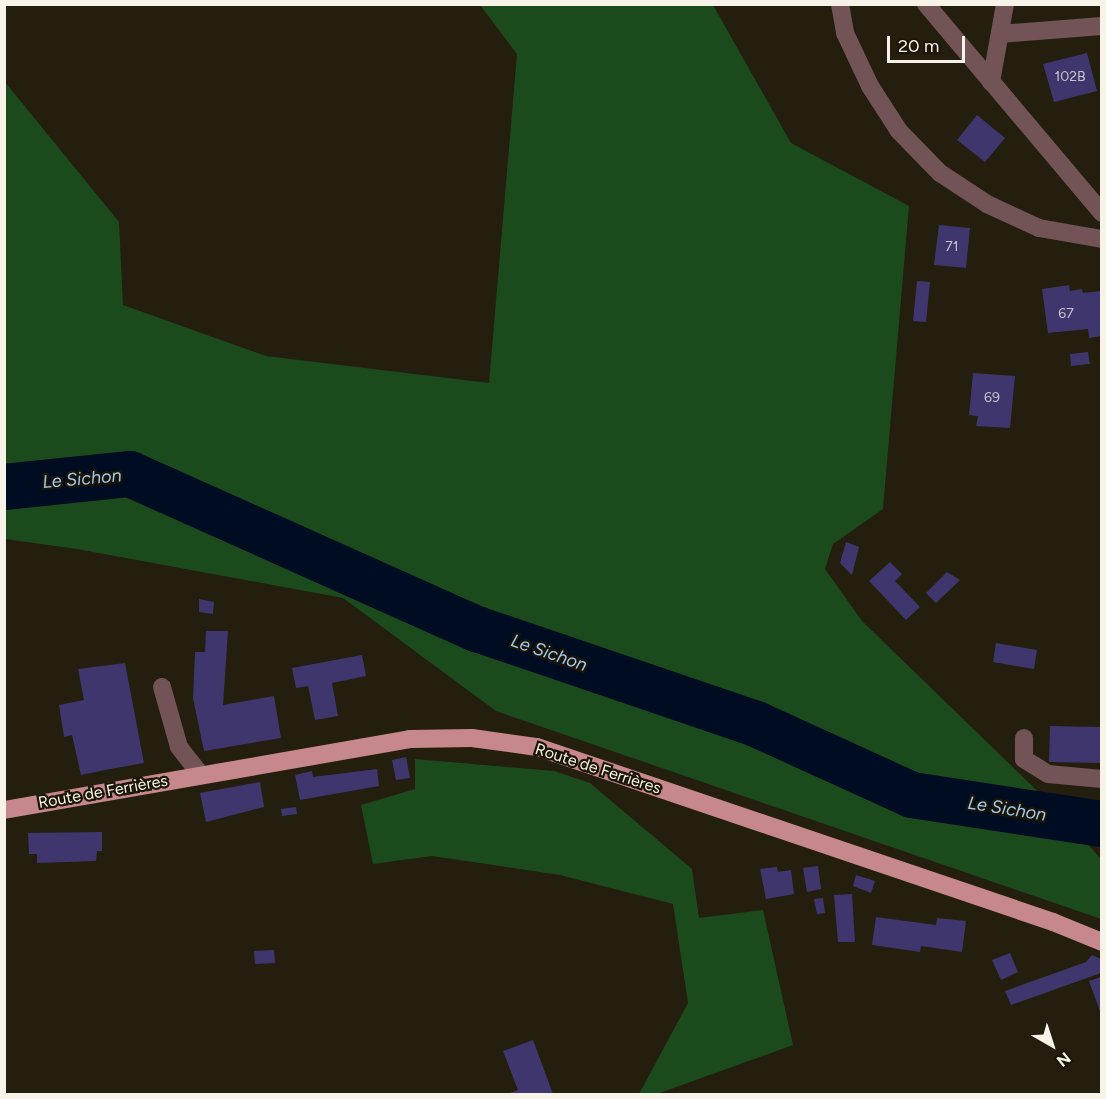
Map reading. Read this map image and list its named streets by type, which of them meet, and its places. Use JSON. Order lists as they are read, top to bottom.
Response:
{
  "streets": {
    "main road": ["Route de Ferrières"]
  },
  "water": ["Le Sichon"],
  "house_numbers": [
    "102B",
    "71",
    "67",
    "69"
  ],
  "scale_bar": "20 m",
  "north": "bottom right"
}
